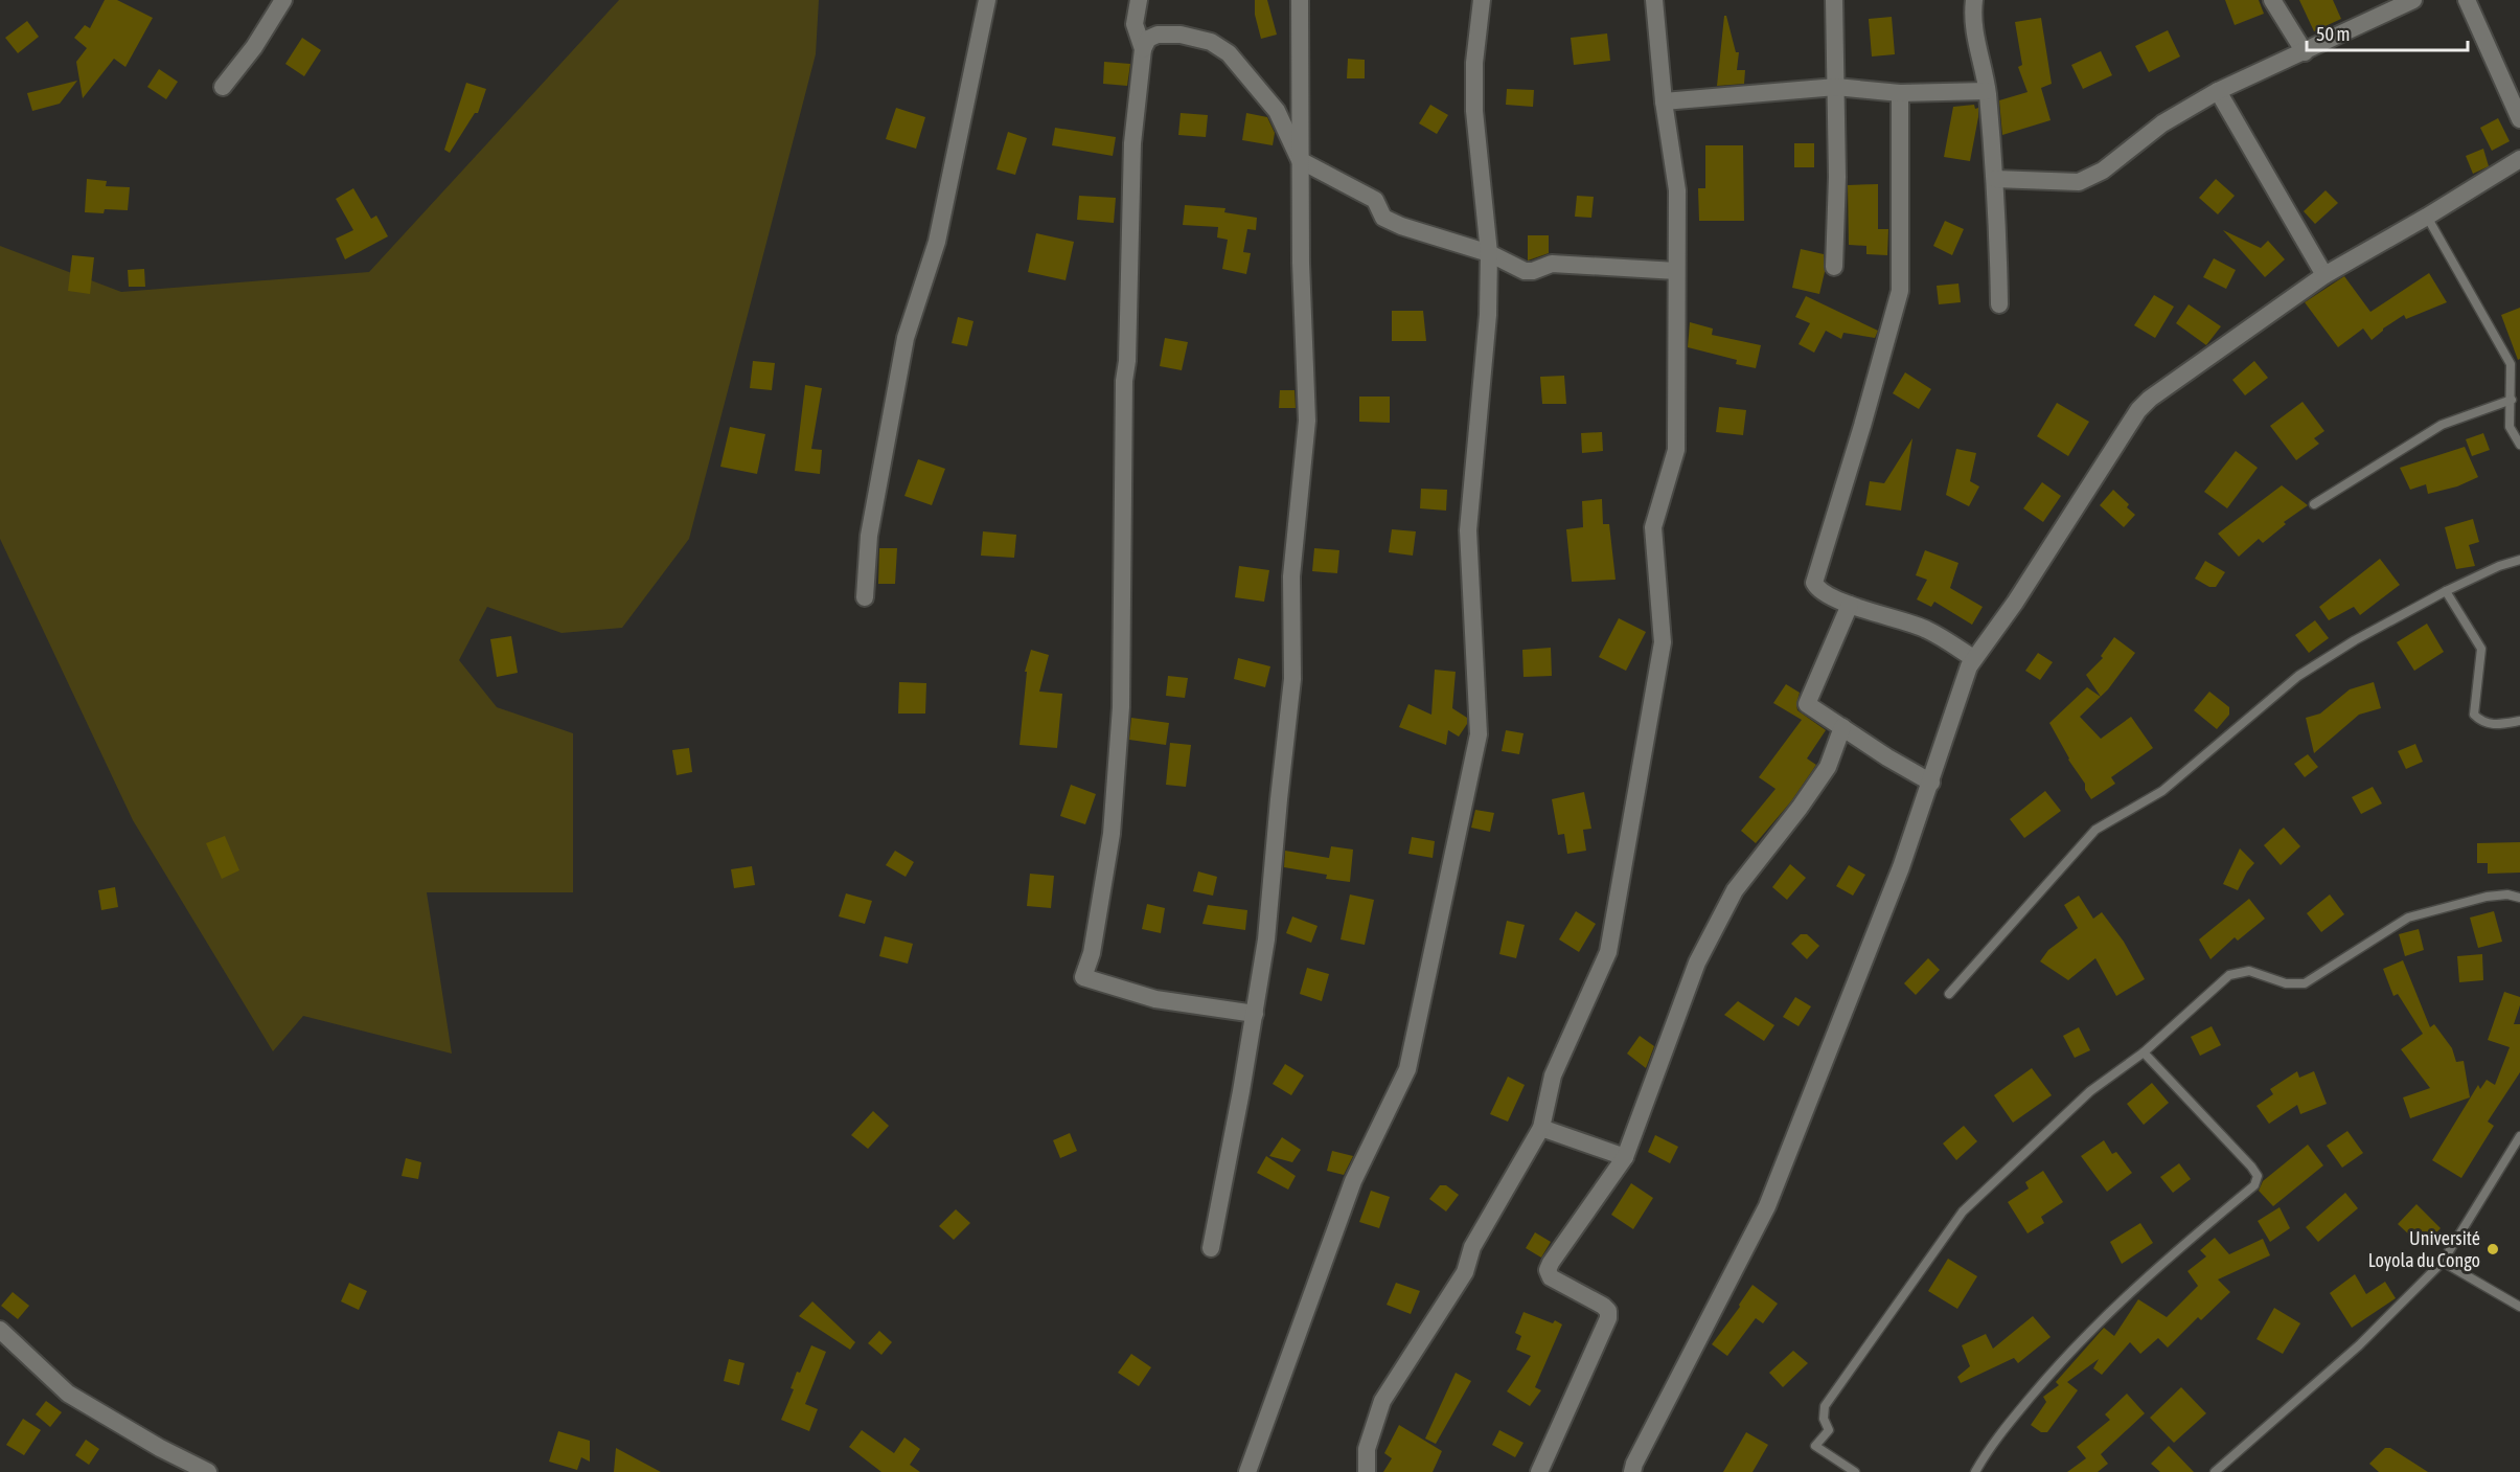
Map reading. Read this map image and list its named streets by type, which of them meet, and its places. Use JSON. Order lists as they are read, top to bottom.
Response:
{
  "places": ["Université Loyola du Congo"],
  "scale_bar": "50 m"
}
